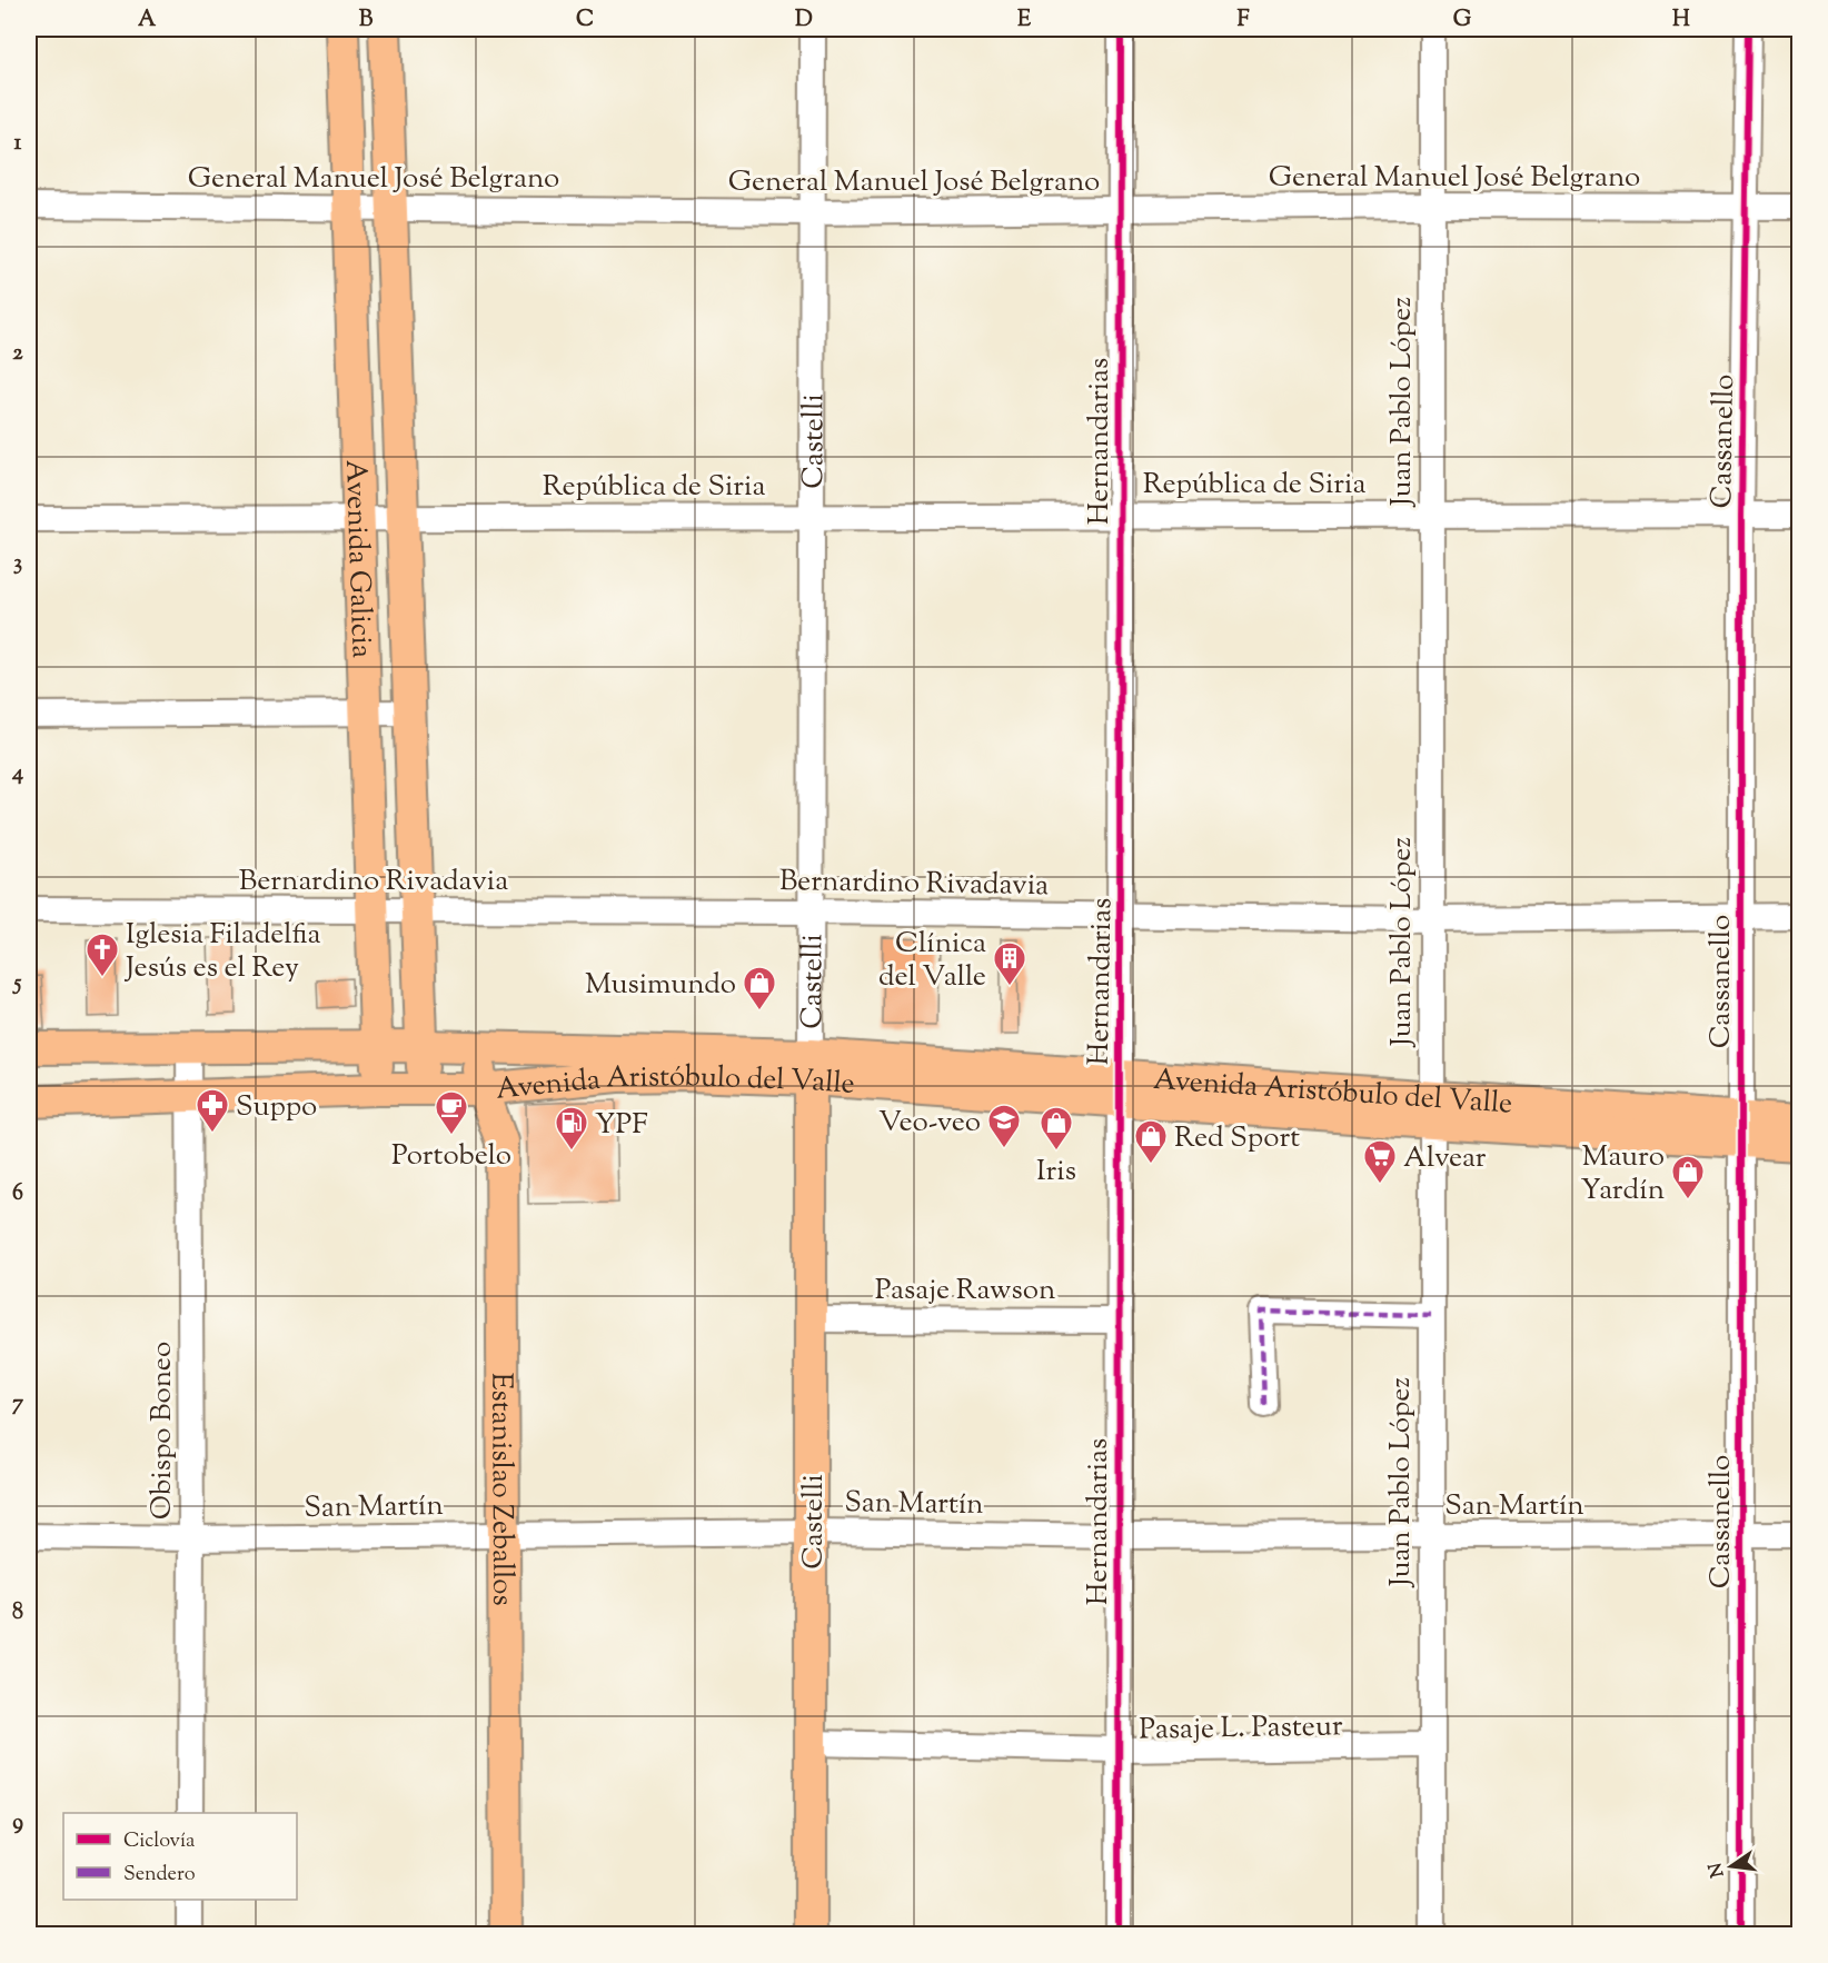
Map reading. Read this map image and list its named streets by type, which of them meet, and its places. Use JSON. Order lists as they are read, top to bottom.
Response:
{
  "streets": {
    "main road": [
      "Castelli",
      "Avenida Galicia",
      "Avenida Aristóbulo del Valle",
      "Estanislao Zeballos"
    ],
    "street": [
      "General Manuel José Belgrano",
      "Juan Pablo López",
      "Hernandarias",
      "Cassanello",
      "República de Siria",
      "Bernardino Rivadavia",
      "Pasaje Rawson",
      "Obispo Boneo",
      "San Martín",
      "Pasaje L. Pasteur"
    ]
  },
  "crossings": [
    ["General Manuel José Belgrano", "Juan Pablo López"],
    ["General Manuel José Belgrano", "Castelli"],
    ["General Manuel José Belgrano", "Hernandarias"],
    ["General Manuel José Belgrano", "Cassanello"],
    ["General Manuel José Belgrano", "Avenida Galicia"],
    ["Juan Pablo López", "República de Siria"],
    ["Juan Pablo López", "Bernardino Rivadavia"],
    ["Juan Pablo López", "Avenida Aristóbulo del Valle"],
    ["Juan Pablo López", "San Martín"],
    ["Juan Pablo López", "Pasaje L. Pasteur"],
    ["Castelli", "República de Siria"],
    ["Castelli", "Bernardino Rivadavia"],
    ["Castelli", "Avenida Aristóbulo del Valle"],
    ["Castelli", "Pasaje Rawson"],
    ["Castelli", "San Martín"],
    ["Castelli", "Pasaje L. Pasteur"],
    ["Hernandarias", "República de Siria"],
    ["Hernandarias", "Bernardino Rivadavia"],
    ["Hernandarias", "Avenida Aristóbulo del Valle"],
    ["Hernandarias", "Pasaje Rawson"],
    ["Hernandarias", "San Martín"],
    ["Hernandarias", "Pasaje L. Pasteur"],
    ["Cassanello", "República de Siria"],
    ["Cassanello", "Bernardino Rivadavia"],
    ["Cassanello", "Avenida Aristóbulo del Valle"],
    ["Cassanello", "San Martín"],
    ["República de Siria", "Avenida Galicia"],
    ["Avenida Galicia", "Bernardino Rivadavia"],
    ["Avenida Galicia", "Avenida Aristóbulo del Valle"],
    ["Avenida Aristóbulo del Valle", "Obispo Boneo"],
    ["Avenida Aristóbulo del Valle", "Estanislao Zeballos"],
    ["Obispo Boneo", "San Martín"],
    ["Estanislao Zeballos", "San Martín"]
  ],
  "places": {
    "church": ["Iglesia Filadelfia Jesús es el Rey"],
    "building": ["Clínica del Valle"],
    "shop": [
      "Musimundo",
      "Iris",
      "Red Sport",
      "Mauro Yardín"
    ],
    "pharmacy": ["Suppo"],
    "cafe": ["Portobelo"],
    "school or university": ["Veo-veo"],
    "fuel station": ["YPF"],
    "supermarket": ["Alvear"]
  },
  "legend": ["Ciclovía", "Sendero"],
  "north": "left",
  "grid": {
    "columns": [
      "A",
      "B",
      "C",
      "D",
      "E",
      "F",
      "G",
      "H"
    ],
    "rows": [
      "1",
      "2",
      "3",
      "4",
      "5",
      "6",
      "7",
      "8",
      "9"
    ]
  }
}
